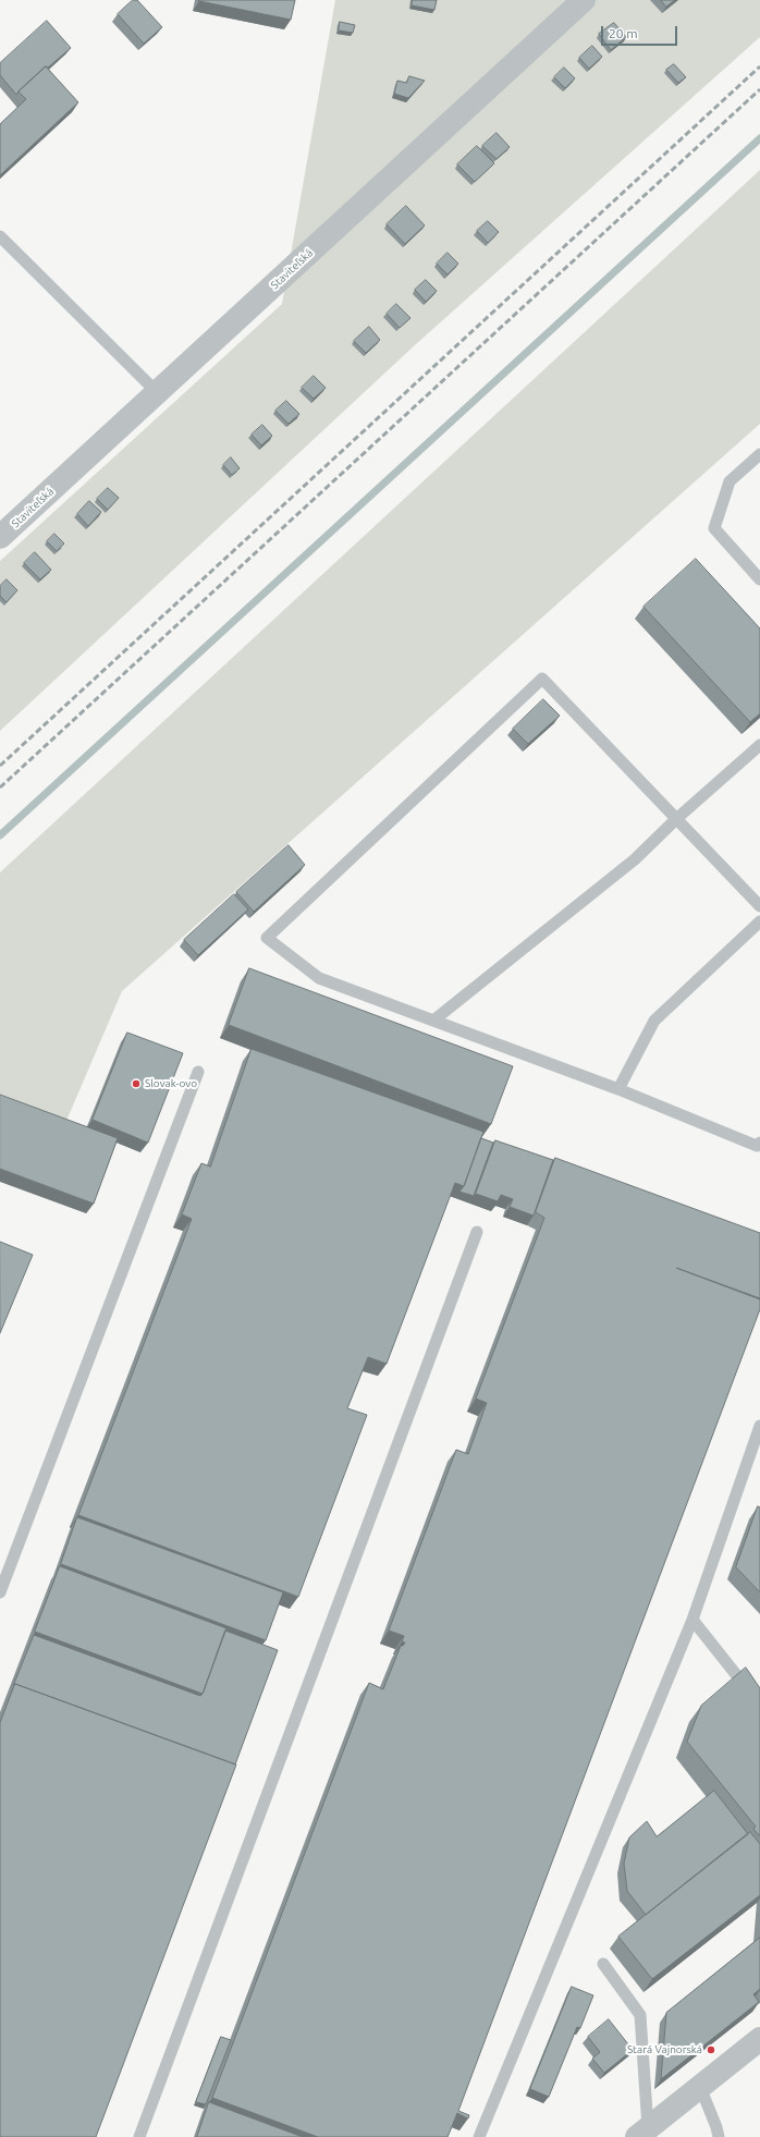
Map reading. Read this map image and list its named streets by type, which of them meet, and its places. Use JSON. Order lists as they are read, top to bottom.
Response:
{
  "streets": {
    "street": ["Staviteľská"]
  },
  "places": ["Slovak-ovo", "Stará Vajnorská"],
  "scale_bar": "20 m"
}
